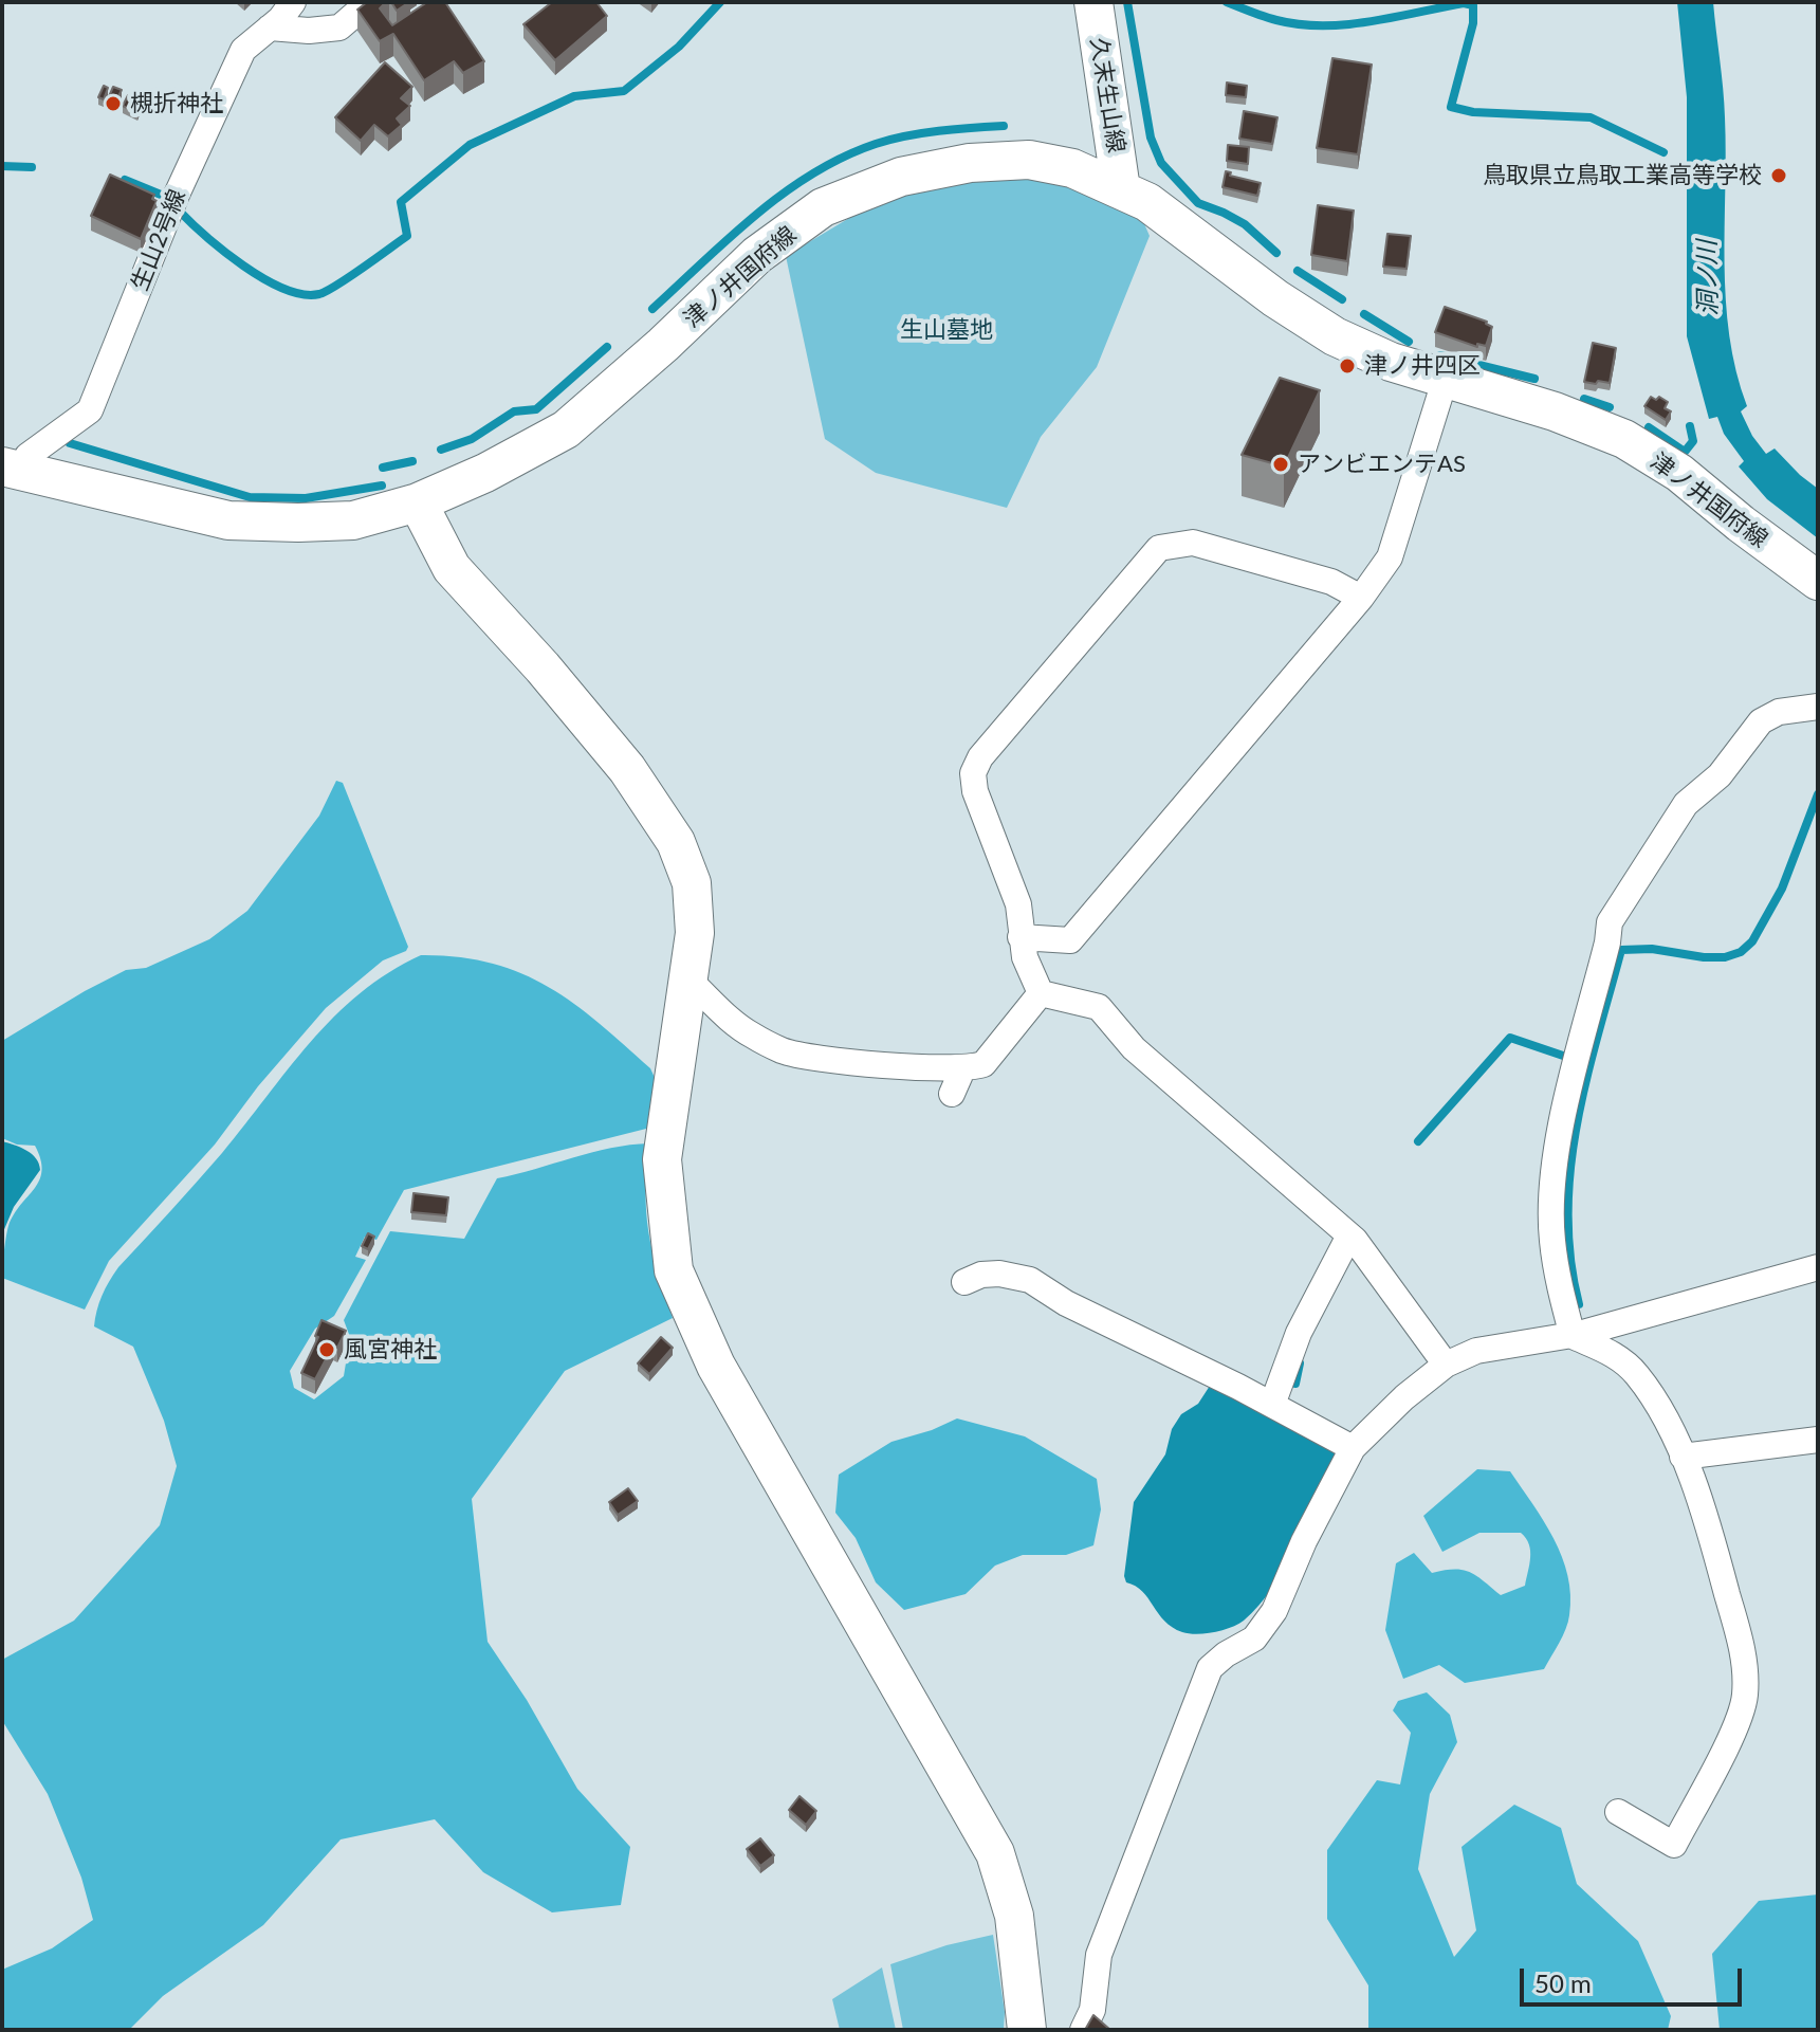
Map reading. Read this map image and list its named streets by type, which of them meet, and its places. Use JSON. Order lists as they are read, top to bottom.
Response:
{
  "streets": {
    "main road": ["久末生山線", "津ノ井国府線"],
    "street": ["生山2号線"]
  },
  "crossings": [
    ["久末生山線", "津ノ井国府線"],
    ["生山2号線", "津ノ井国府線"]
  ],
  "water": ["洞ノ川"],
  "parks": ["生山墓地"],
  "places": [
    "槻折神社",
    "鳥取県立鳥取工業高等学校",
    "津ノ井四区",
    "アンビエンテAS",
    "風宮神社"
  ],
  "scale_bar": "50 m"
}
